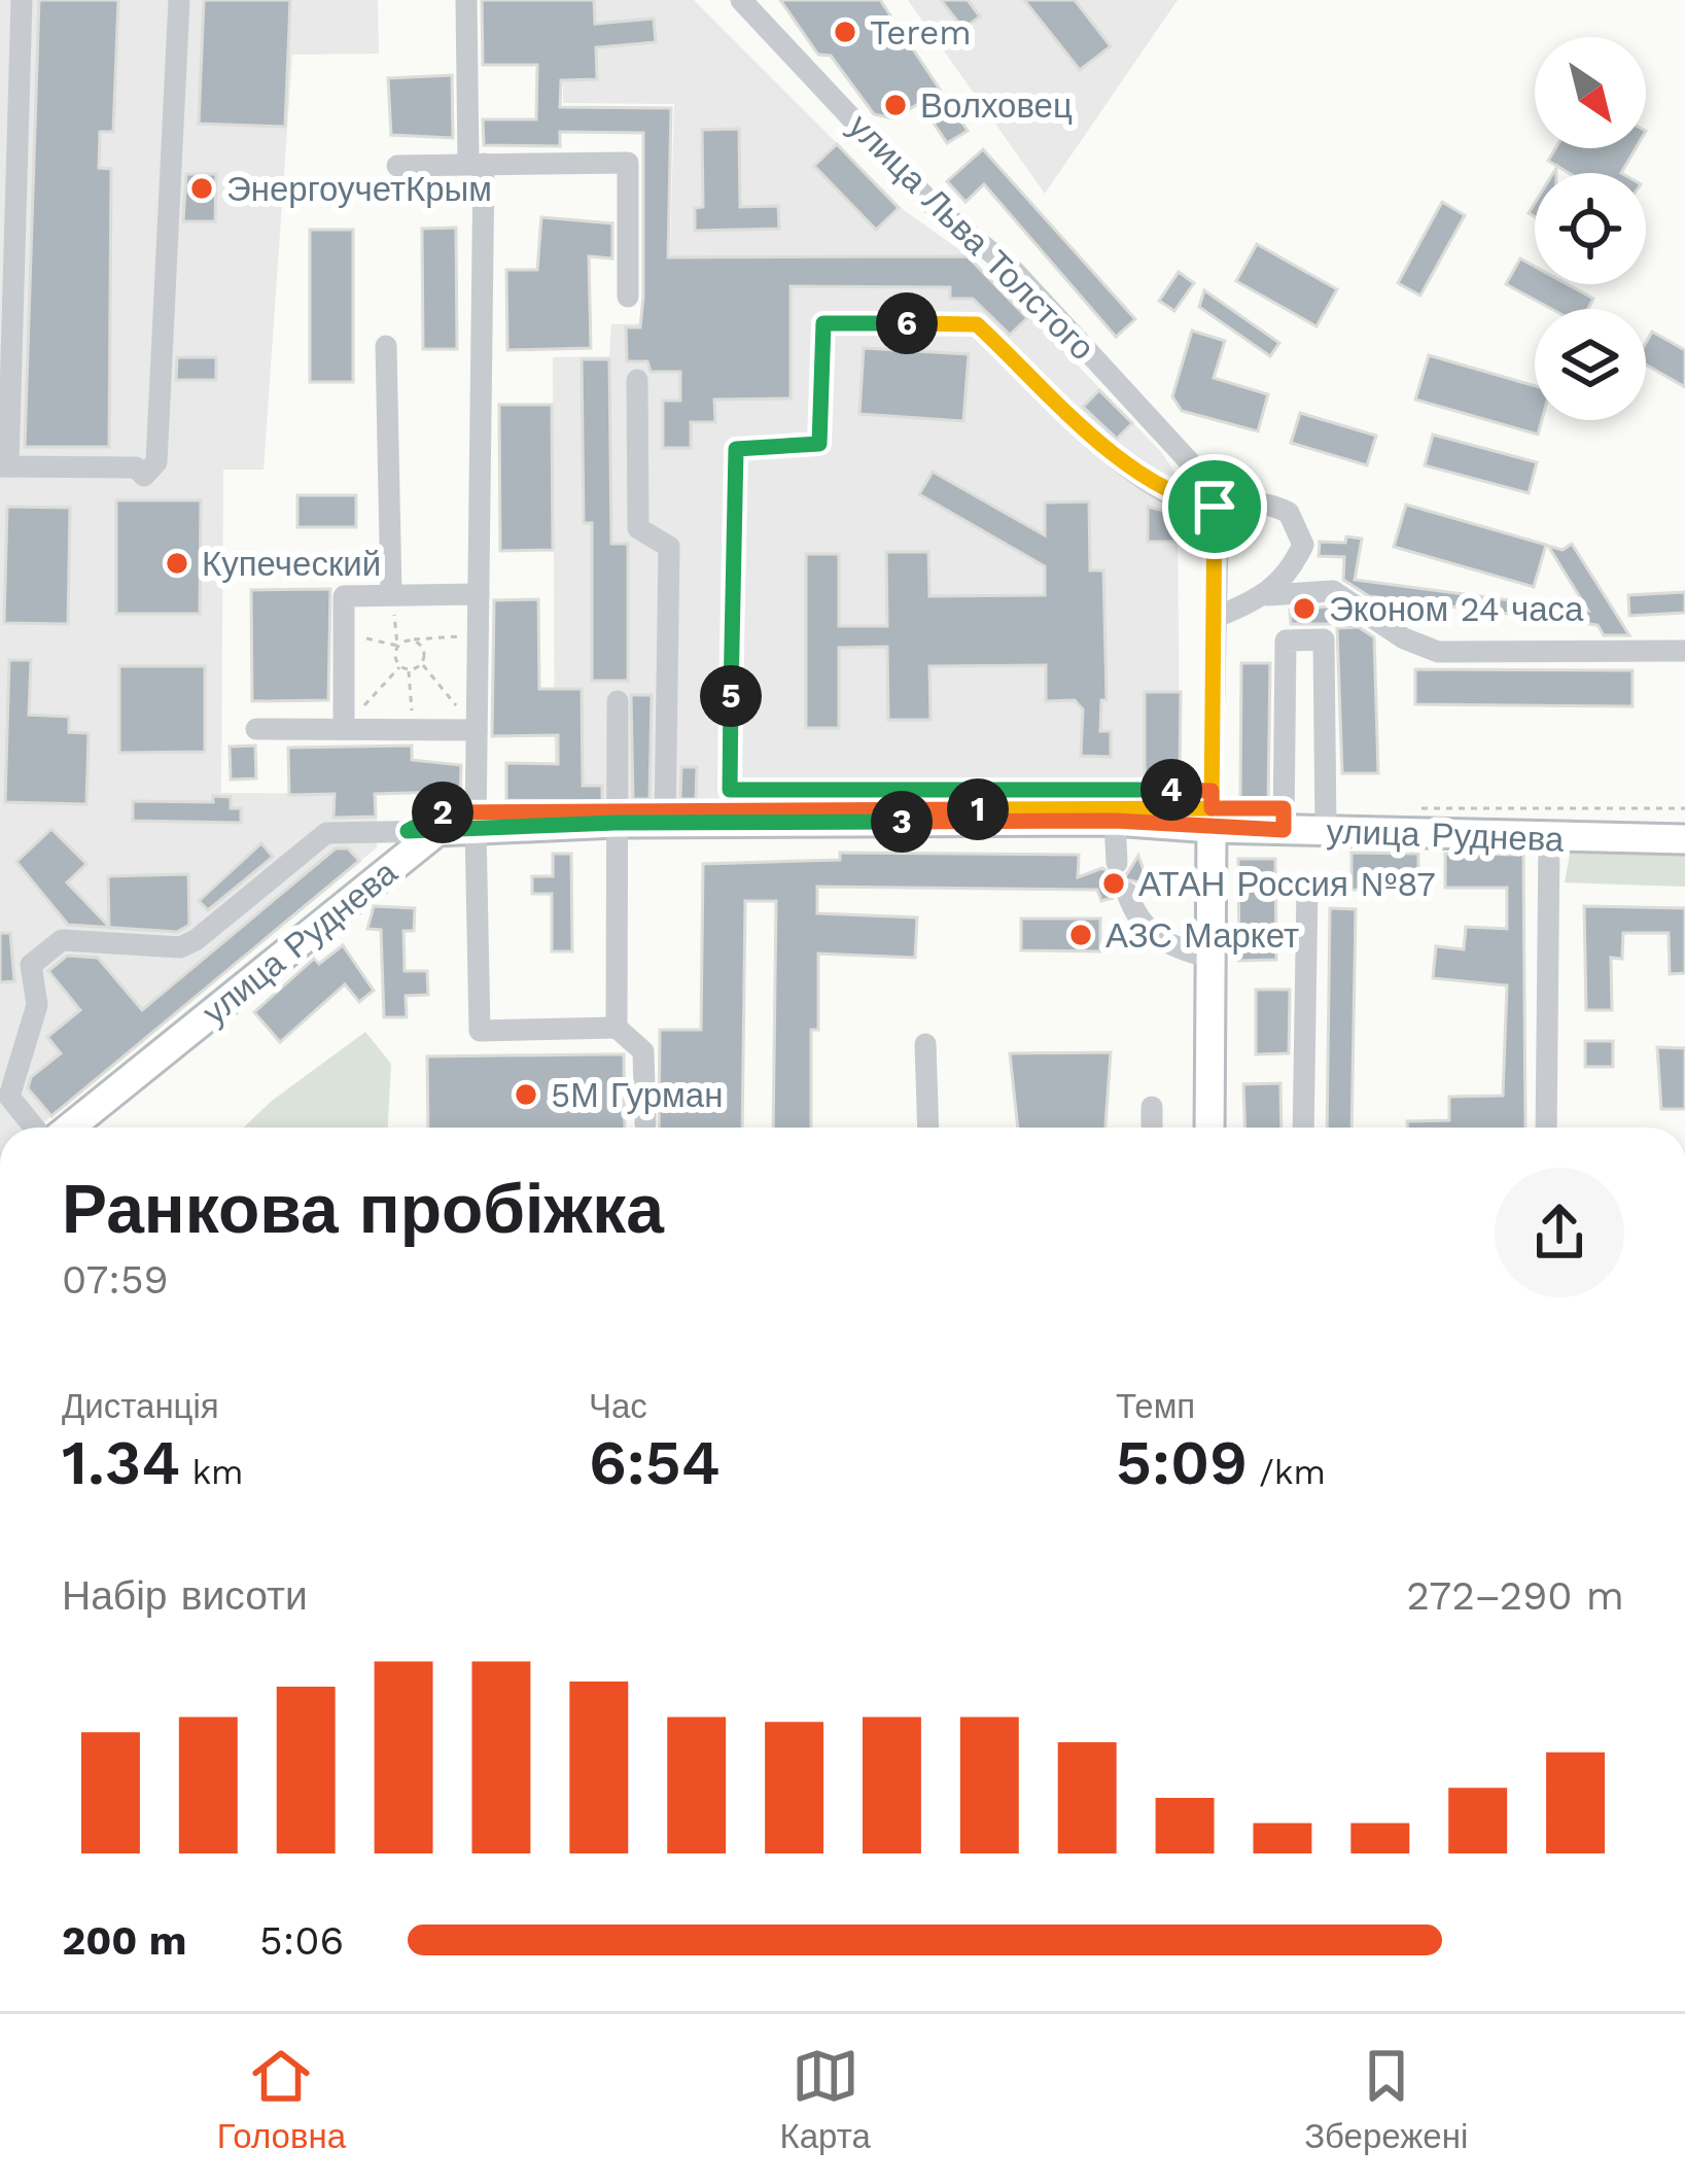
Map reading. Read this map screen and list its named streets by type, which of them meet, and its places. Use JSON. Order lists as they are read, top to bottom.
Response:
{
  "streets": {
    "main road": ["улица Руднева"],
    "street": ["улица Льва Толстого"]
  },
  "places": [
    "Terem",
    "Волховец",
    "ЭнергоучетКрым",
    "Купеческий",
    "Эконом 24 часа",
    "АТАН Россия №87",
    "АЗС Маркет",
    "5М Гурман"
  ],
  "north": "bottom right",
  "page": {
    "pins": [
      "6",
      "5",
      "4",
      "1",
      "2",
      "3"
    ],
    "heading": ["Ранкова пробіжка", "07:59"],
    "stats": [
      ["Дистанція", "1.34 km"],
      ["Час", "6:54"],
      ["Темп", "5:09 /km"]
    ],
    "chart": ["Набір висоти", "272–290 m"],
    "list": [
      {
        "name": "200 m",
        "note": "5:06"
      }
    ],
    "tabs": ["Головна", "Карта", "Збережені"]
  }
}
